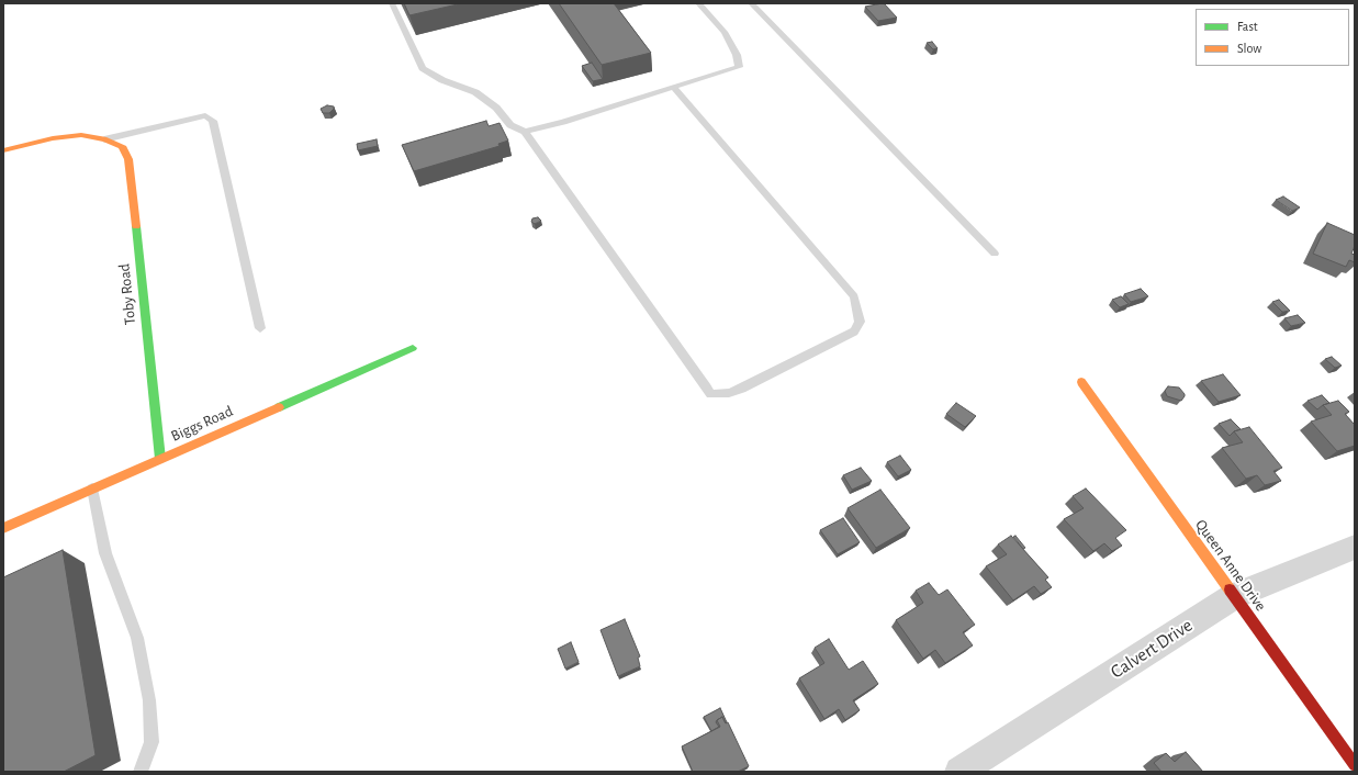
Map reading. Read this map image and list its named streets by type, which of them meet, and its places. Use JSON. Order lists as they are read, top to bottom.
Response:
{
  "streets": {
    "street": [
      "Toby Road",
      "Biggs Road",
      "Queen Anne Drive",
      "Calvert Drive"
    ]
  },
  "crossings": [
    ["Toby Road", "Biggs Road"],
    ["Queen Anne Drive", "Calvert Drive"]
  ],
  "legend": ["Fast", "Slow"]
}
